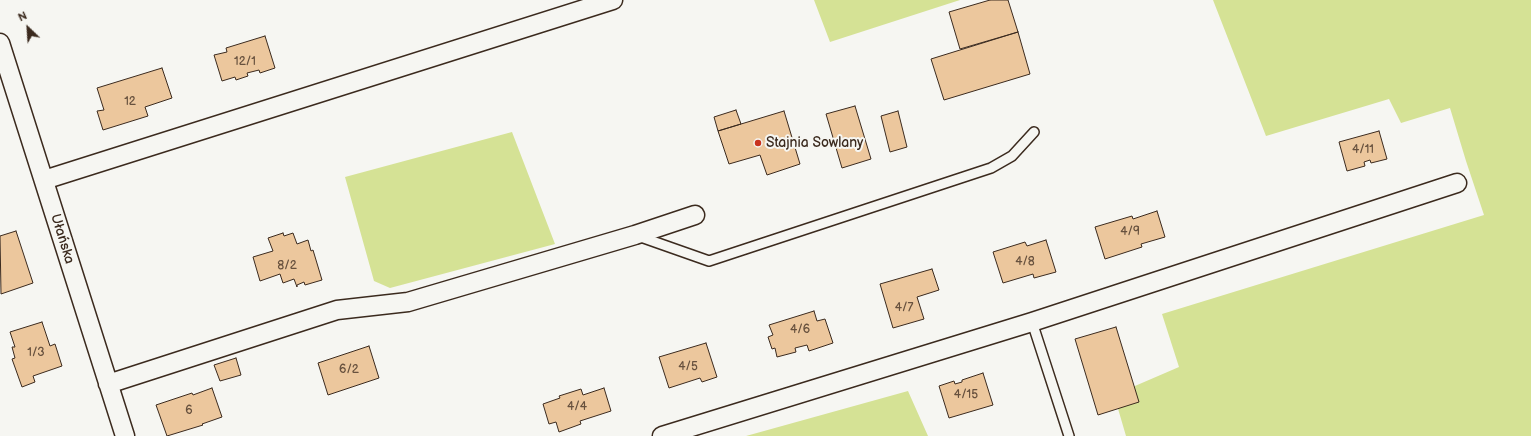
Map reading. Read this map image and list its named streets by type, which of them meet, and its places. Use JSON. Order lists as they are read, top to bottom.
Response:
{
  "streets": {
    "street": ["Ułańska"]
  },
  "places": ["Stajnia Sowlany"],
  "house_numbers": [
    "12/1",
    "12",
    "4/11",
    "4/9",
    "4/8",
    "8/2",
    "4/7",
    "4/6",
    "1/3",
    "4/5",
    "6/2",
    "4/15",
    "4/4",
    "6"
  ],
  "north": "top left"
}
